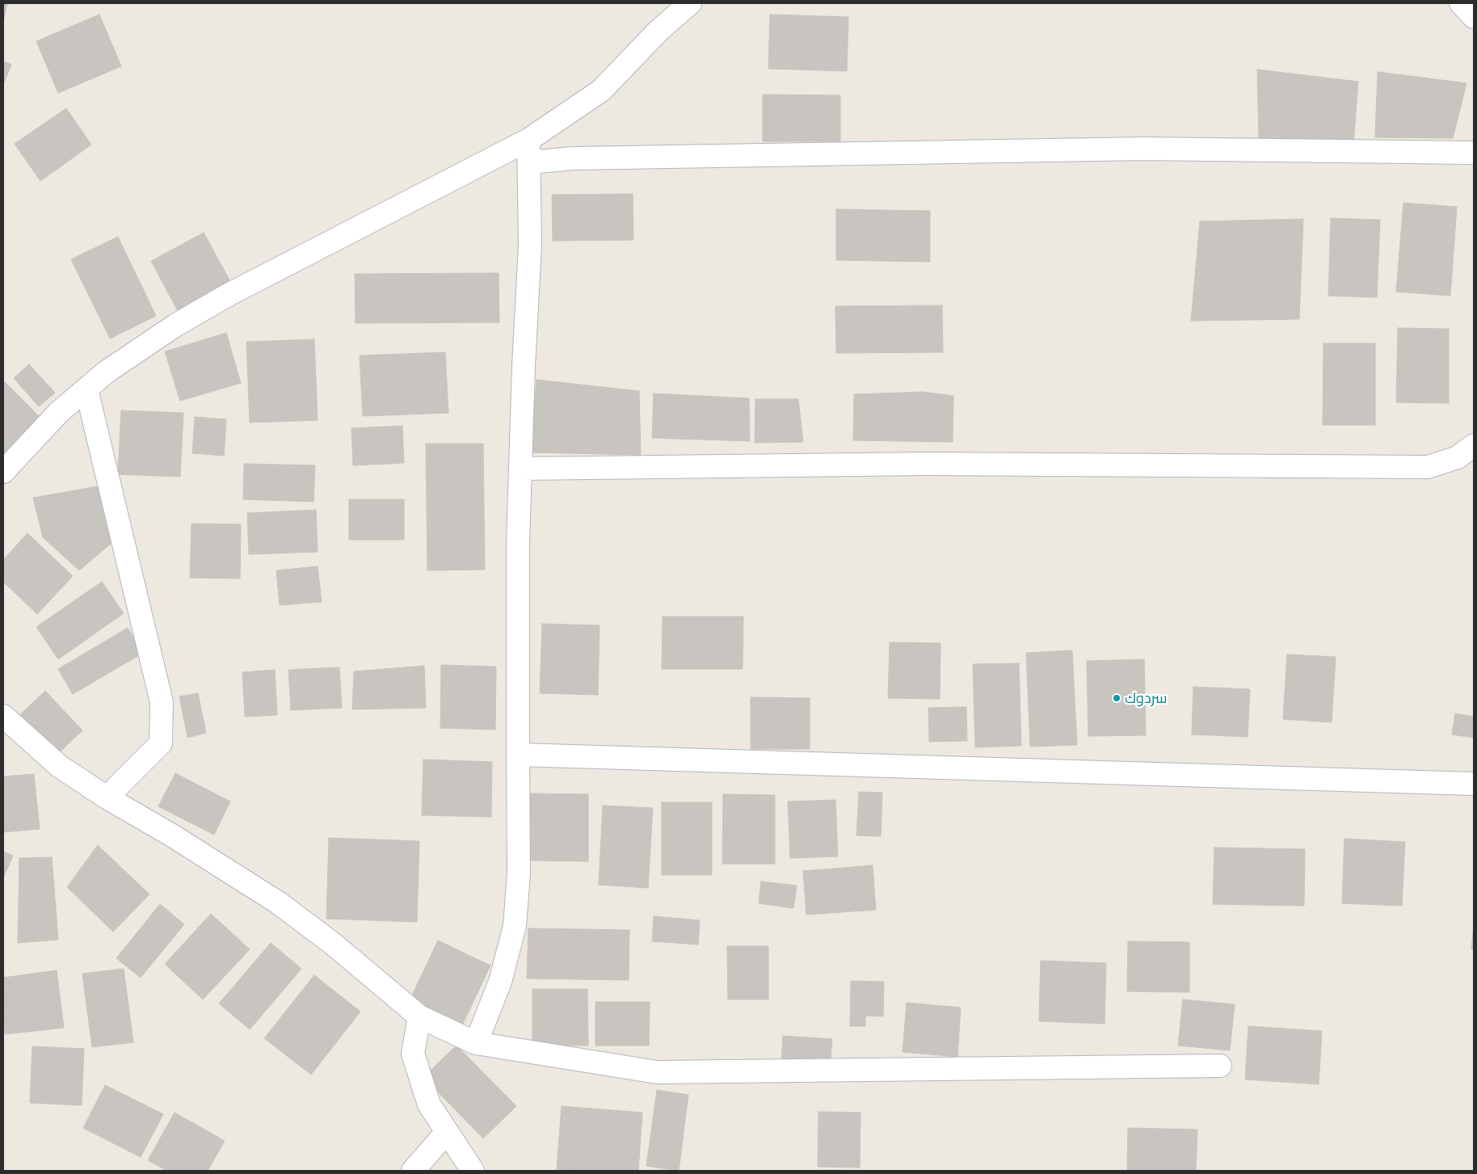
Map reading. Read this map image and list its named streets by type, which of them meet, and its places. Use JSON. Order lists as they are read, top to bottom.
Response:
{
  "places": ["سردوك"]
}
